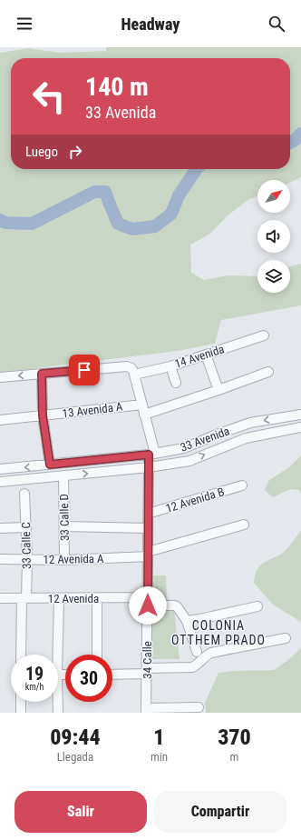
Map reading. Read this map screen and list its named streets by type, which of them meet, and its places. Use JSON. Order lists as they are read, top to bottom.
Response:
{
  "streets": {
    "street": [
      "14 Avenida",
      "13 Avenida A",
      "33 Avenida",
      "12 Avenida B",
      "33 Calle D",
      "33 Calle C",
      "12 Avenida A",
      "12 Avenida",
      "34 Calle"
    ]
  },
  "crossings": [
    ["14 Avenida", "34 Calle"],
    ["13 Avenida A", "34 Calle"],
    ["33 Avenida", "33 Calle D"],
    ["33 Avenida", "34 Calle"],
    ["12 Avenida B", "34 Calle"],
    ["33 Calle D", "12 Avenida A"],
    ["33 Calle C", "12 Avenida A"],
    ["33 Calle C", "12 Avenida"],
    ["12 Avenida A", "34 Calle"],
    ["12 Avenida", "34 Calle"]
  ],
  "districts": ["COLONIA OTTHEM PRADO"],
  "north": "top right",
  "page": {
    "header": "Headway",
    "turn": ["140 m", "33 Avenida"],
    "then": "Luego",
    "speed": "19 km/h",
    "limit": "30",
    "eta": [
      "09:44",
      "Llegada",
      "1",
      "min",
      "370",
      "m"
    ],
    "buttons": ["Salir", "Compartir"]
  }
}
